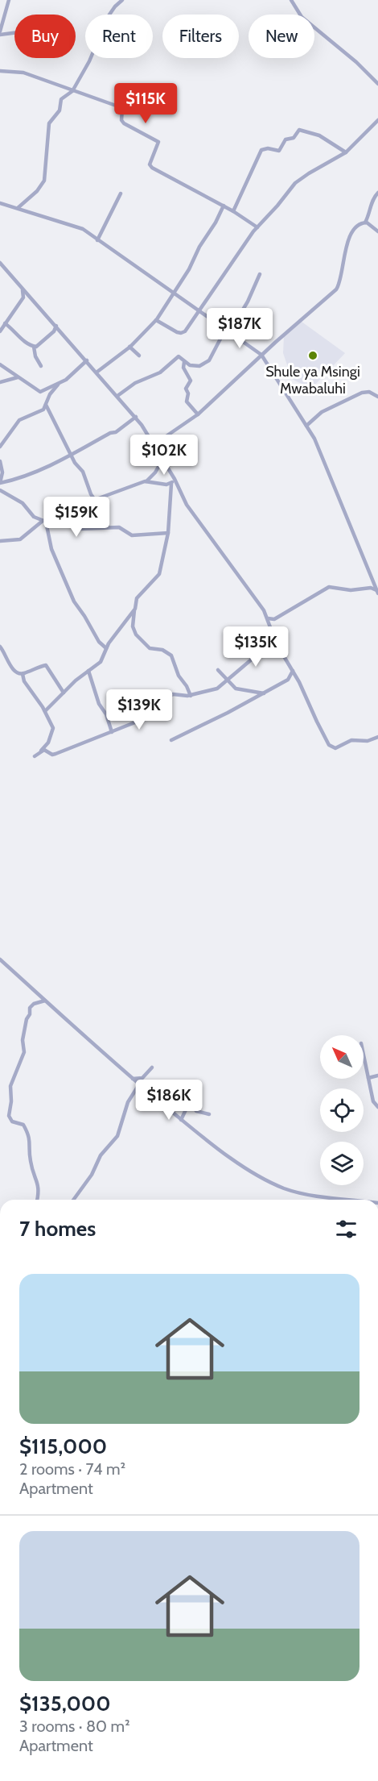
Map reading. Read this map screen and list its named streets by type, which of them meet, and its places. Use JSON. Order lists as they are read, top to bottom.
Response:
{
  "places": ["Shule ya Msingi Mwabaluhi"],
  "north": "top left",
  "page": {
    "chip": [
      "Buy",
      "Rent",
      "Filters",
      "New"
    ],
    "price": [
      "$115K",
      "$187K",
      "$102K",
      "$159K",
      "$135K",
      "$139K",
      "$186K"
    ],
    "heading": "7 homes",
    "list": [
      {
        "name": "$115,000",
        "note": "2 rooms · 74 m² · Apartment"
      },
      {
        "name": "$135,000",
        "note": "3 rooms · 80 m² · Apartment"
      }
    ]
  }
}
